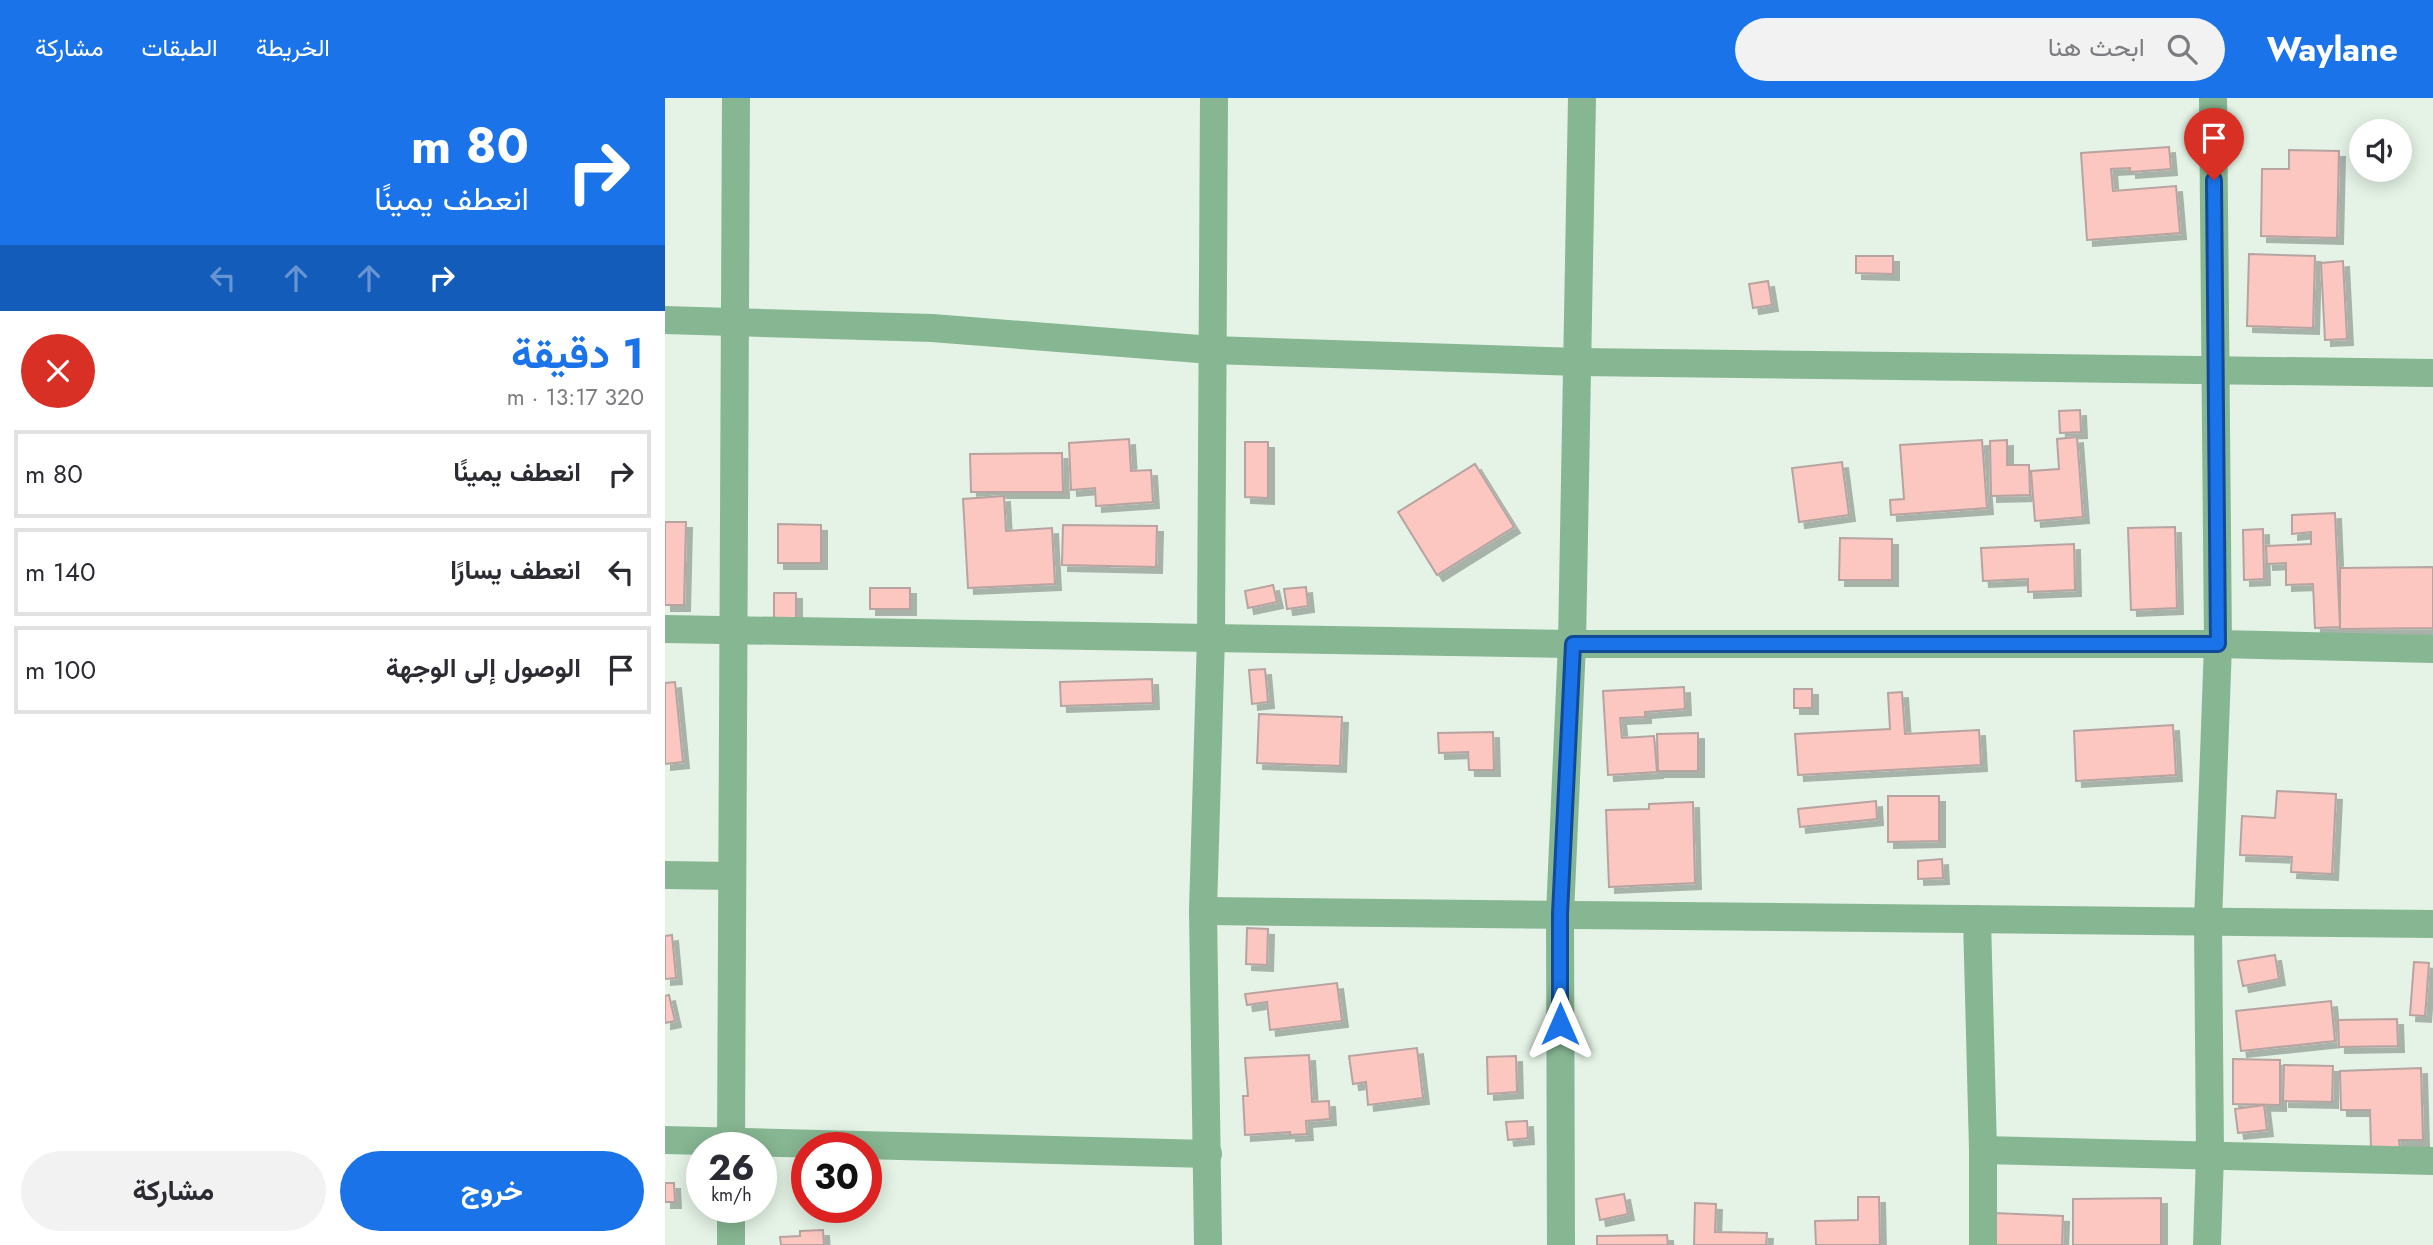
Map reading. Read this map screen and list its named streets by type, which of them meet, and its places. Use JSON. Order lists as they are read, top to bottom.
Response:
{
  "page": {
    "header": "Waylane",
    "search": "ابحث هنا",
    "nav": ["الخريطة", "الطبقات", "مشاركة"],
    "turn": ["80 m", "انعطف يمينًا"],
    "heading": ["1 دقيقة", "320 m · 13:17"],
    "list": [
      {
        "name": "انعطف يمينًا",
        "value": "80 m"
      },
      {
        "name": "انعطف يسارًا",
        "value": "140 m"
      },
      {
        "name": "الوصول إلى الوجهة",
        "value": "100 m"
      }
    ],
    "speed": "26 km/h",
    "limit": "30",
    "buttons": ["خروج", "مشاركة"]
  }
}
